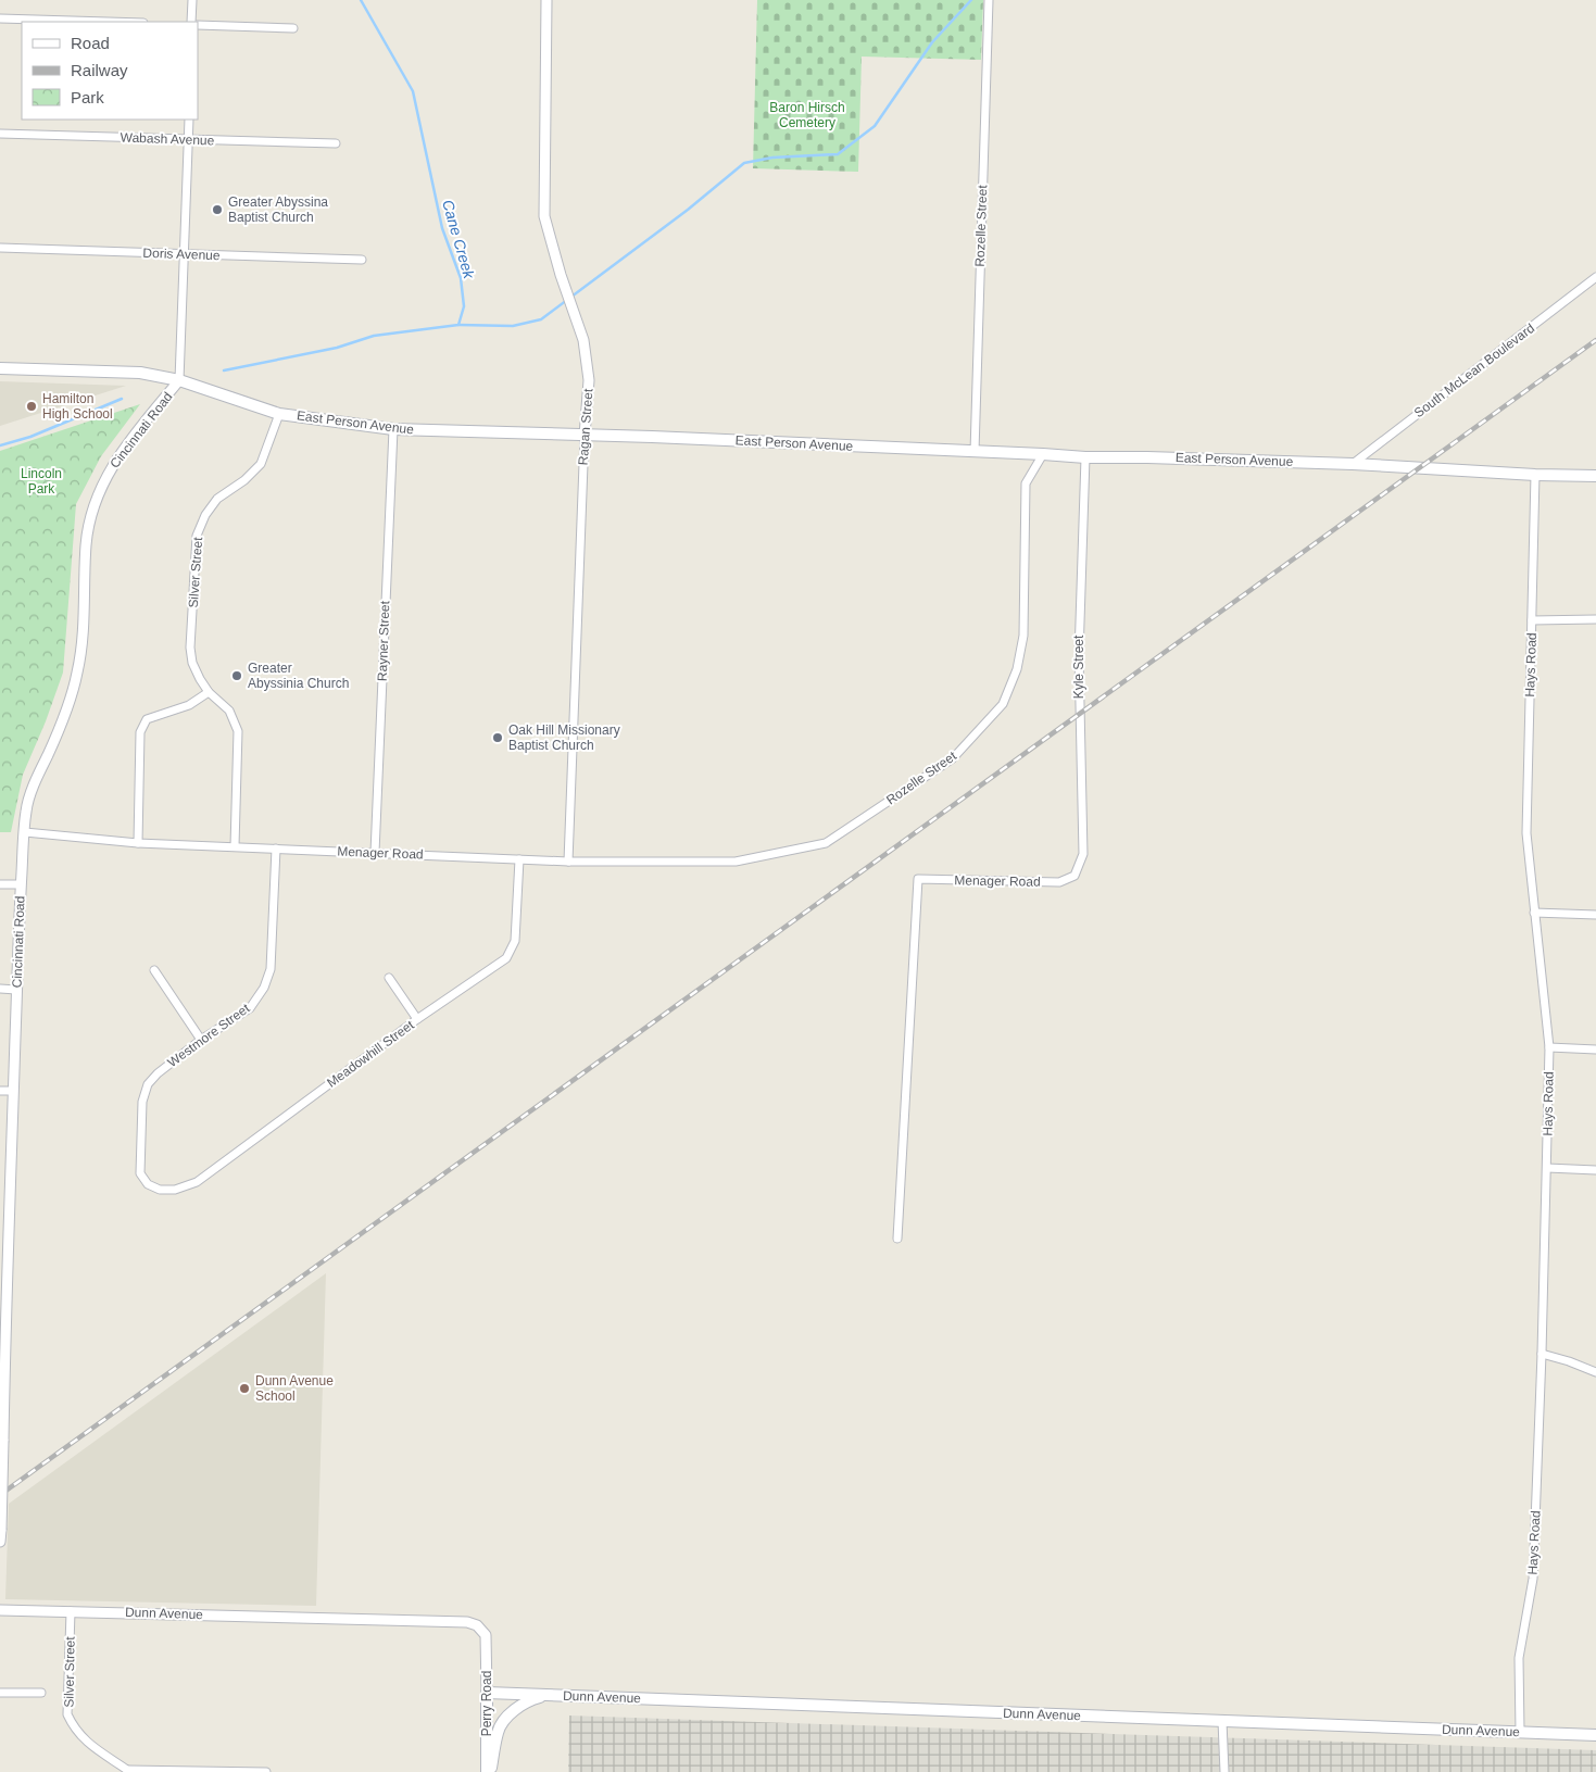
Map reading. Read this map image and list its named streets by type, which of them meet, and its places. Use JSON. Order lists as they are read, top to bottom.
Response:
{
  "streets": {
    "main road": ["East Person Avenue", "Dunn Avenue", "Perry Road"],
    "street": [
      "Wabash Avenue",
      "Rozelle Street",
      "Doris Avenue",
      "South McLean Boulevard",
      "Ragan Street",
      "Cincinnati Road",
      "Silver Street",
      "Rayner Street",
      "Hays Road",
      "Kyle Street",
      "Menager Road",
      "Westmore Street",
      "Meadowhill Street"
    ]
  },
  "crossings": [
    ["Rozelle Street", "East Person Avenue"],
    ["Rozelle Street", "Menager Road"],
    ["South McLean Boulevard", "East Person Avenue"],
    ["East Person Avenue", "Ragan Street"],
    ["East Person Avenue", "Cincinnati Road"],
    ["East Person Avenue", "Silver Street"],
    ["East Person Avenue", "Rayner Street"],
    ["East Person Avenue", "Hays Road"],
    ["East Person Avenue", "Kyle Street"],
    ["Ragan Street", "Menager Road"],
    ["Cincinnati Road", "Menager Road"],
    ["Silver Street", "Menager Road"],
    ["Silver Street", "Dunn Avenue"],
    ["Rayner Street", "Menager Road"],
    ["Hays Road", "Dunn Avenue"],
    ["Kyle Street", "Menager Road"],
    ["Menager Road", "Westmore Street"],
    ["Menager Road", "Meadowhill Street"],
    ["Westmore Street", "Meadowhill Street"],
    ["Dunn Avenue", "Perry Road"]
  ],
  "water": ["Cane Creek"],
  "parks": ["Baron Hirsch Cemetery", "Lincoln Park"],
  "places": [
    "Greater Abyssina Baptist Church",
    "Hamilton High School",
    "Greater Abyssinia Church",
    "Oak Hill Missionary Baptist Church",
    "Dunn Avenue School"
  ],
  "legend": ["Road", "Railway", "Park"]
}
